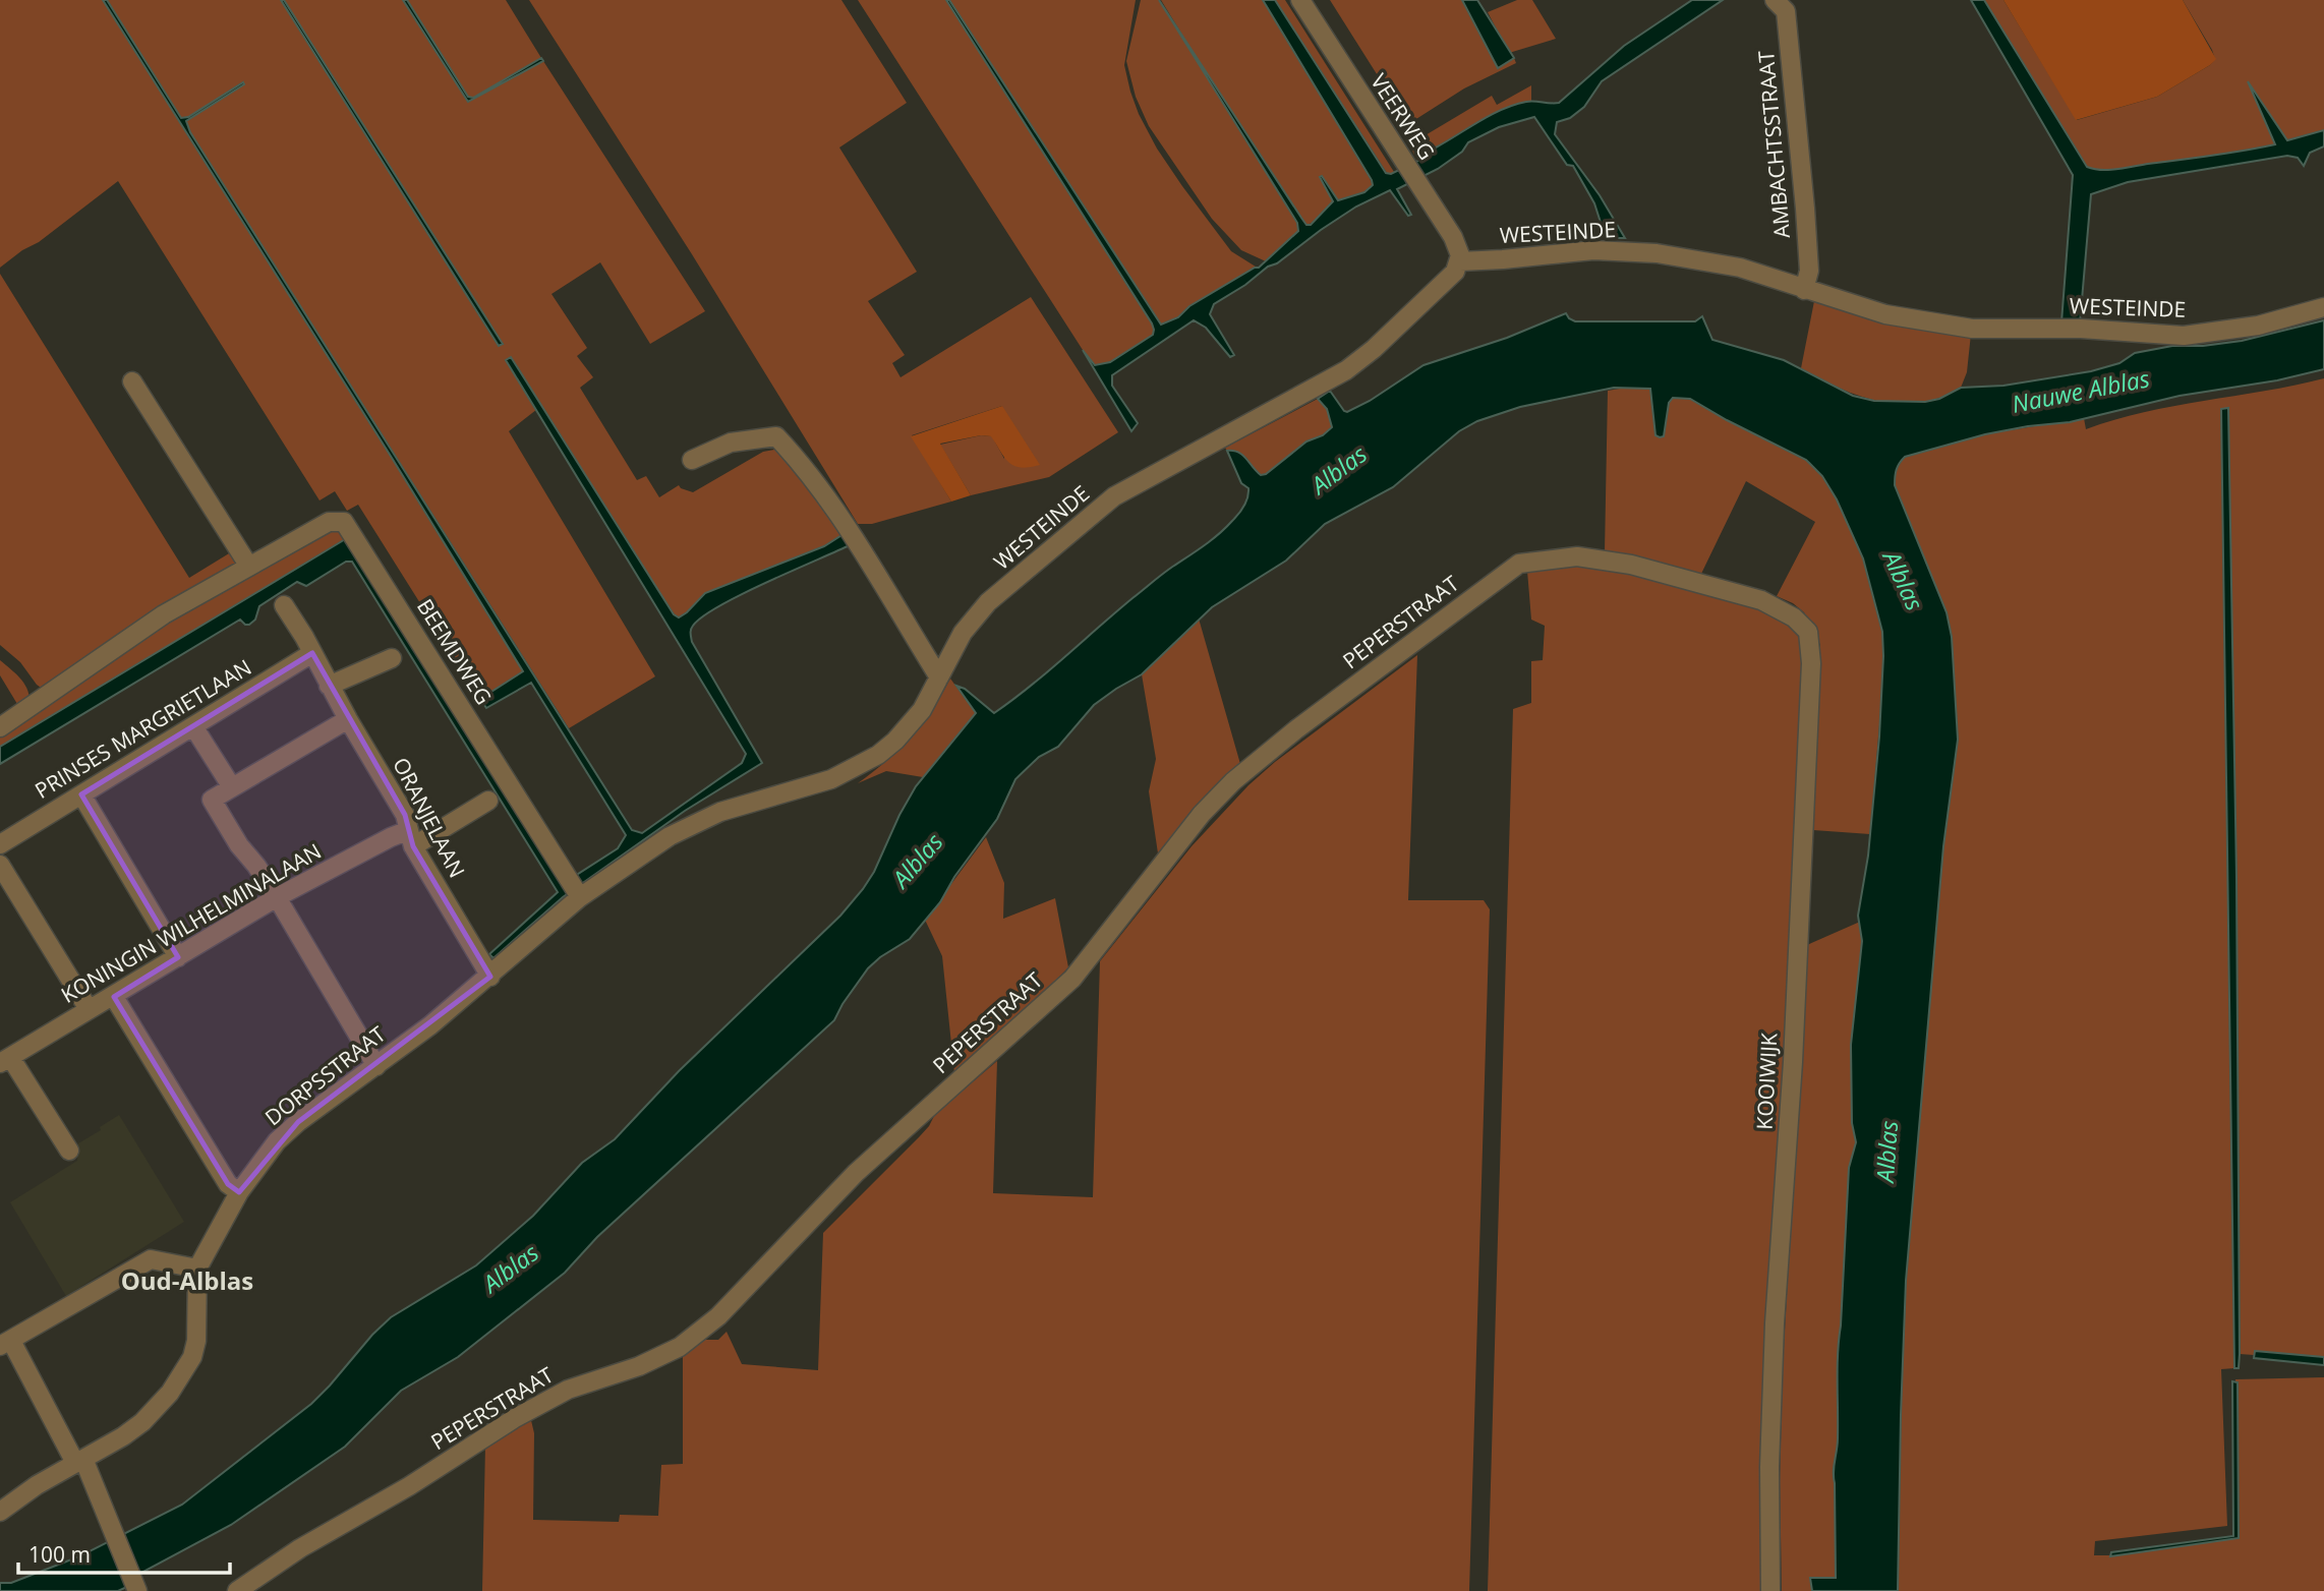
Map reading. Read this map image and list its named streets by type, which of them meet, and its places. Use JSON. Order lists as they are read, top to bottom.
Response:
{
  "streets": {
    "street": [
      "VEERWEG",
      "AMBACHTSSTRAAT",
      "WESTEINDE",
      "PEPERSTRAAT",
      "BEEMDWEG",
      "PRINSES MARGRIETLAAN",
      "ORANJELAAN",
      "KONINGIN WILHELMINALAAN",
      "DORPSSTRAAT",
      "KOOIWIJK"
    ]
  },
  "crossings": [
    ["VEERWEG", "WESTEINDE"],
    ["AMBACHTSSTRAAT", "WESTEINDE"],
    ["WESTEINDE", "BEEMDWEG"],
    ["WESTEINDE", "DORPSSTRAAT"],
    ["PEPERSTRAAT", "KOOIWIJK"],
    ["BEEMDWEG", "DORPSSTRAAT"],
    ["PRINSES MARGRIETLAAN", "ORANJELAAN"],
    ["ORANJELAAN", "KONINGIN WILHELMINALAAN"],
    ["ORANJELAAN", "DORPSSTRAAT"]
  ],
  "districts": ["Oud-Alblas"],
  "water": ["Nauwe Alblas", "Alblas"],
  "scale_bar": "100 m"
}
